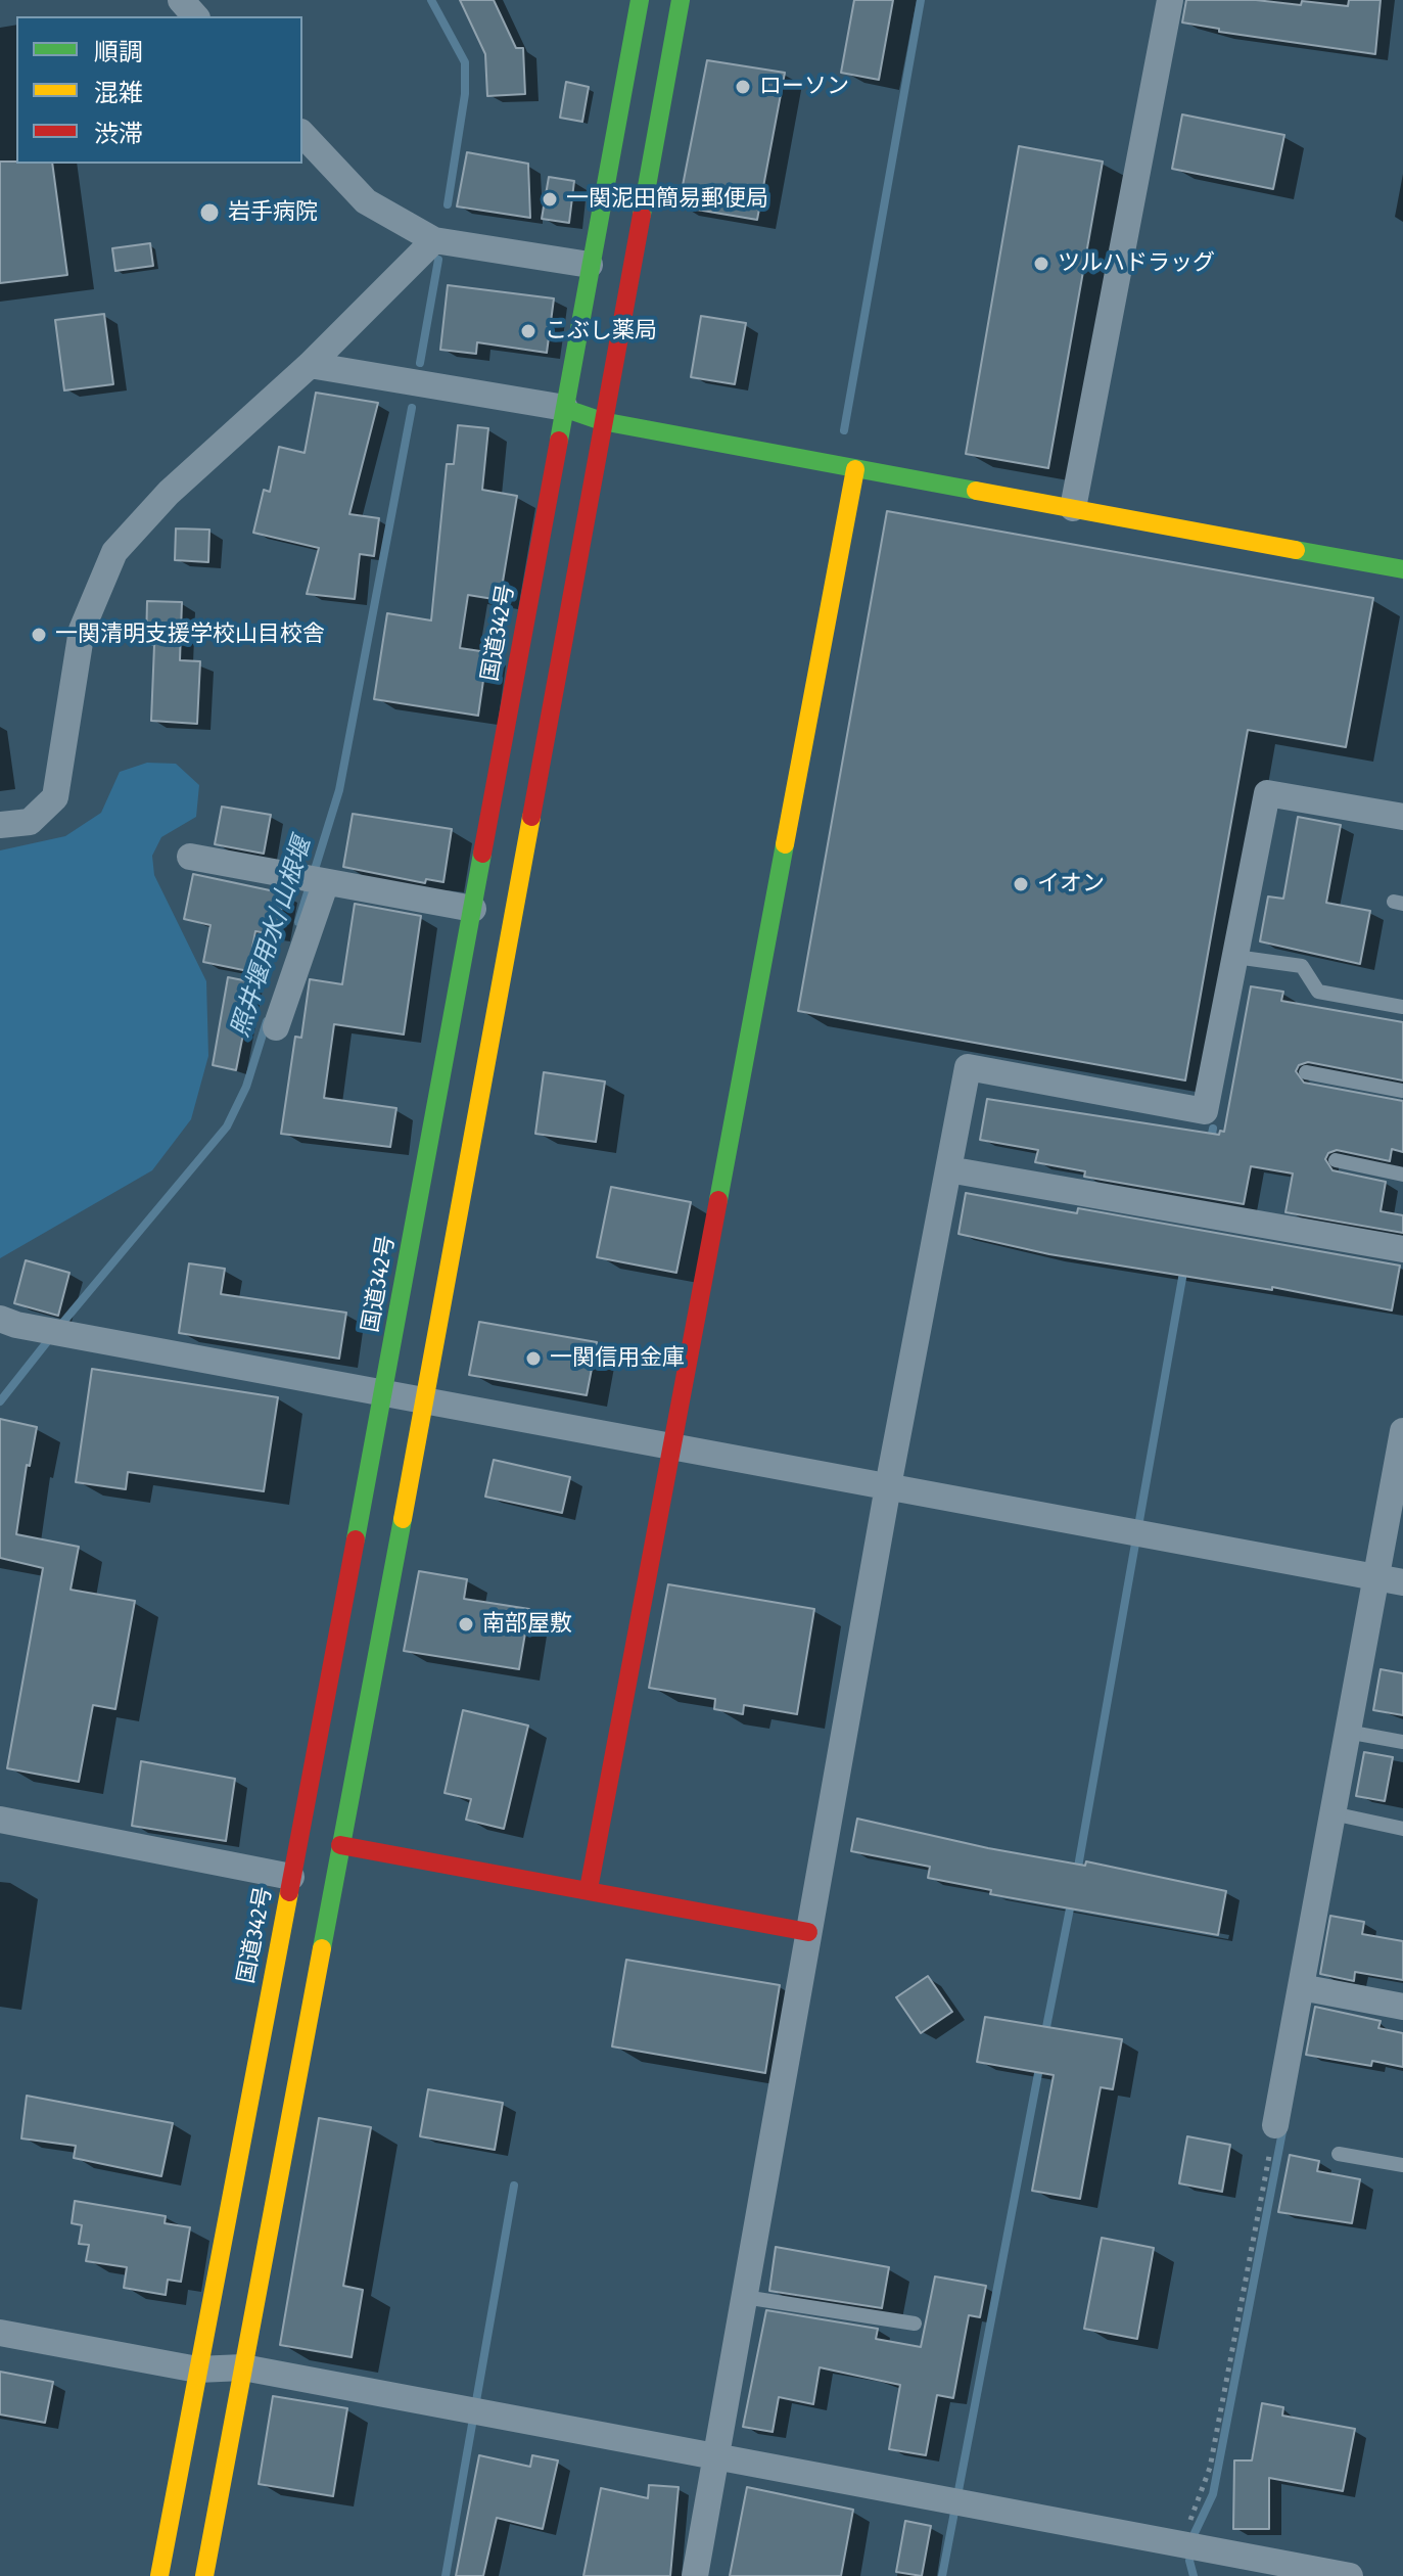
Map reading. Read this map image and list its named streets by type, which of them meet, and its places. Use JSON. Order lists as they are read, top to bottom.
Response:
{
  "streets": {
    "main road": ["国道342号"]
  },
  "water": ["照井堰用水/山根堰"],
  "places": [
    "ローソン",
    "一関泥田簡易郵便局",
    "岩手病院",
    "ツルハドラッグ",
    "こぶし薬局",
    "一関清明支援学校山目校舎",
    "イオン",
    "一関信用金庫",
    "南部屋敷"
  ],
  "legend": ["順調", "混雑", "渋滞"]
}
